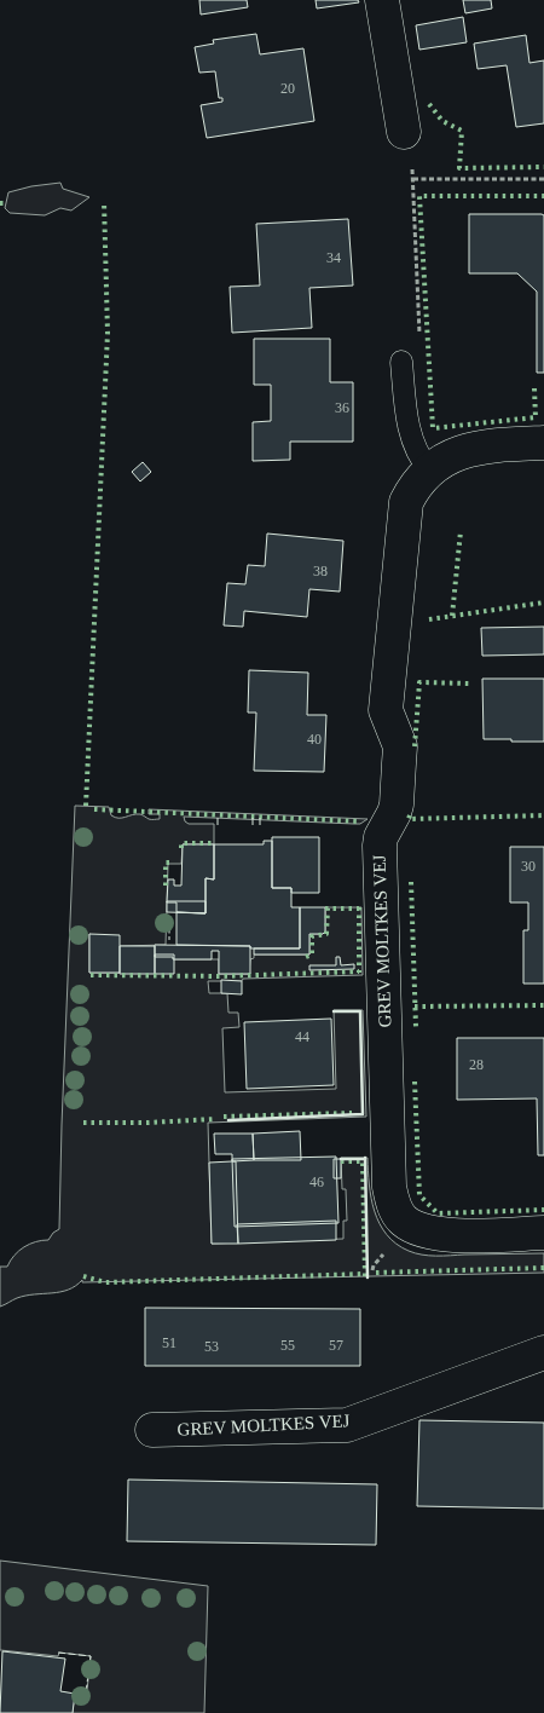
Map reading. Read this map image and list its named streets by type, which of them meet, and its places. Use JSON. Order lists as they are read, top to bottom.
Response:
{
  "streets": {
    "street": ["GREV MOLTKES VEJ"]
  },
  "house_numbers": [
    "20",
    "34",
    "36",
    "38",
    "40",
    "30",
    "44",
    "28",
    "46",
    "51",
    "55",
    "57",
    "53"
  ]
}
